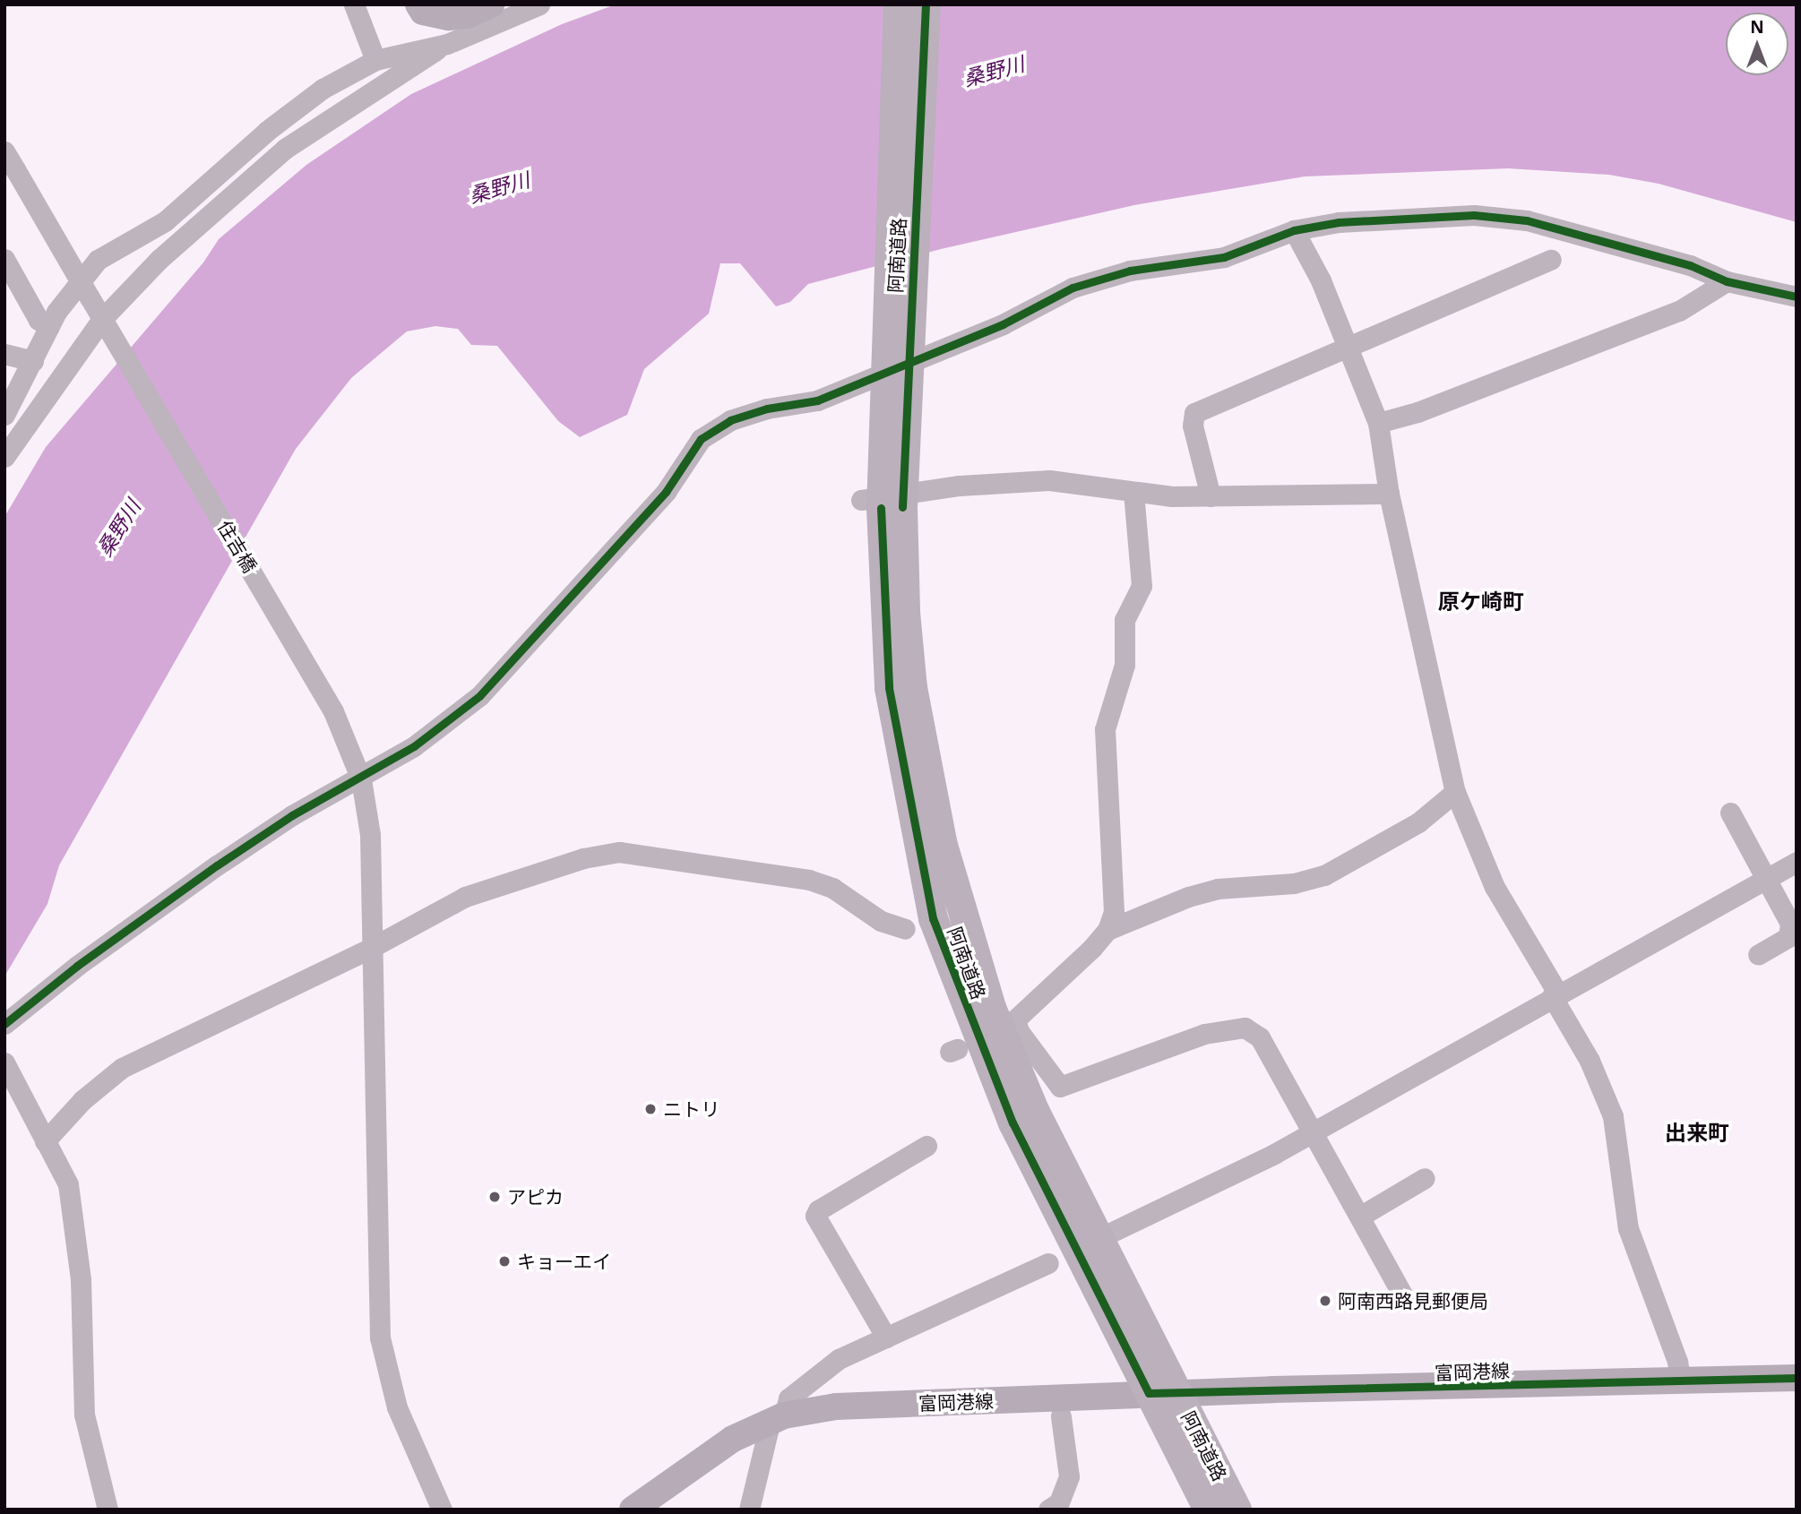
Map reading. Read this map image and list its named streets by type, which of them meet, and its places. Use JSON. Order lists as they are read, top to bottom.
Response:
{
  "streets": {
    "highway": ["阿南道路"],
    "main road": ["富岡港線"],
    "street": ["住吉橋"]
  },
  "crossings": [
    ["阿南道路", "富岡港線"]
  ],
  "districts": ["原ケ崎町", "出来町"],
  "water": ["桑野川"],
  "places": [
    "ニトリ",
    "アピカ",
    "キョーエイ",
    "阿南西路見郵便局"
  ],
  "north": "top"
}
